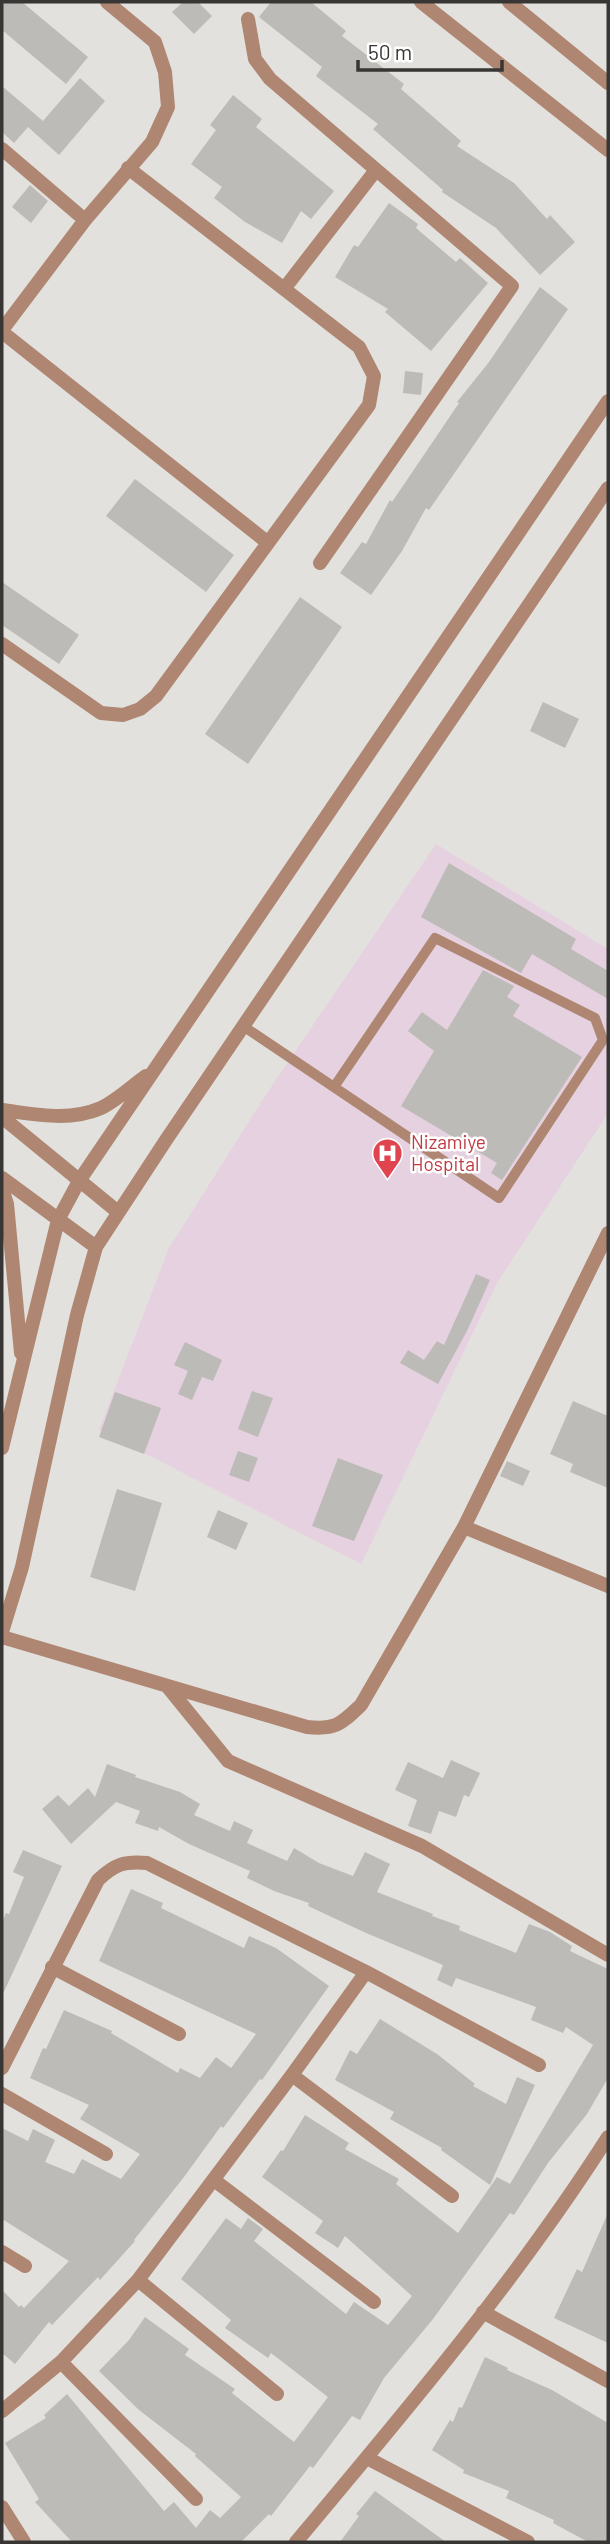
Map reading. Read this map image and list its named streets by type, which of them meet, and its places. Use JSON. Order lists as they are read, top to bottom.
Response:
{
  "places": {
    "hospital": ["Nizamiye Hospital"]
  },
  "scale_bar": "50 m"
}
